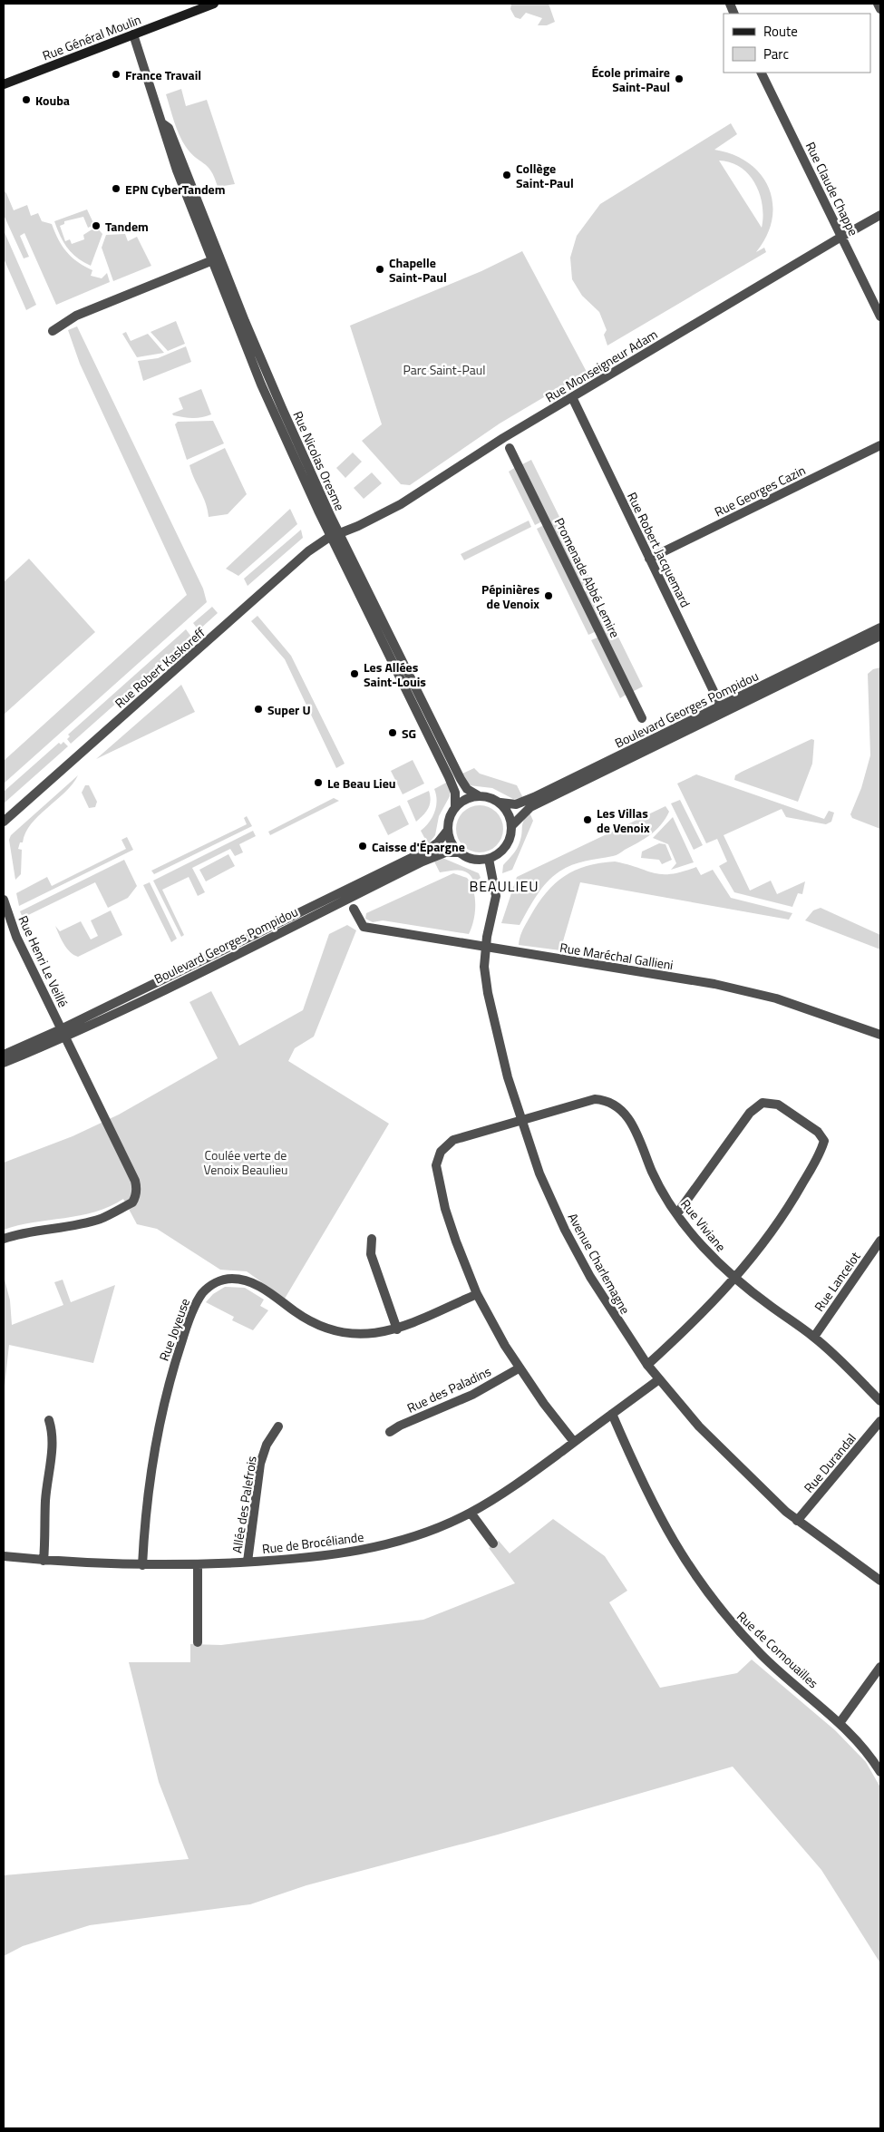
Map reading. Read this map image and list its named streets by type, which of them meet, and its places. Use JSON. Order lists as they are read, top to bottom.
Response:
{
  "streets": {
    "main road": ["Rue Général Moulin"],
    "street": [
      "Rue Claude Chappe",
      "Rue Monseigneur Adam",
      "Rue Nicolas Oresme",
      "Rue Georges Cazin",
      "Rue Robert Jacquemard",
      "Promenade Abbé Lemire",
      "Rue Robert Kaskoreff",
      "Boulevard Georges Pompidou",
      "Rue Maréchal Gallieni",
      "Rue Henri Le Veillé",
      "Rue Viviane",
      "Avenue Charlemagne",
      "Rue Lancelot",
      "Rue Joyeuse",
      "Rue des Paladins",
      "Rue Durandal",
      "Allée des Palefrois",
      "Rue de Brocéliande",
      "Rue de Cornouailles"
    ]
  },
  "crossings": [
    ["Rue Général Moulin", "Rue Nicolas Oresme"],
    ["Rue Claude Chappe", "Rue Monseigneur Adam"],
    ["Rue Monseigneur Adam", "Rue Nicolas Oresme"],
    ["Rue Monseigneur Adam", "Rue Robert Jacquemard"],
    ["Rue Monseigneur Adam", "Rue Robert Kaskoreff"],
    ["Rue Nicolas Oresme", "Rue Robert Kaskoreff"],
    ["Rue Nicolas Oresme", "Boulevard Georges Pompidou"],
    ["Rue Nicolas Oresme", "Avenue Charlemagne"],
    ["Rue Georges Cazin", "Rue Robert Jacquemard"],
    ["Rue Robert Jacquemard", "Boulevard Georges Pompidou"],
    ["Boulevard Georges Pompidou", "Rue Henri Le Veillé"],
    ["Boulevard Georges Pompidou", "Avenue Charlemagne"],
    ["Rue Maréchal Gallieni", "Avenue Charlemagne"],
    ["Rue Viviane", "Avenue Charlemagne"],
    ["Rue Viviane", "Rue Lancelot"],
    ["Rue Viviane", "Rue Joyeuse"],
    ["Rue Viviane", "Rue des Paladins"],
    ["Rue Viviane", "Rue de Brocéliande"],
    ["Avenue Charlemagne", "Rue Durandal"],
    ["Avenue Charlemagne", "Rue de Brocéliande"],
    ["Rue Joyeuse", "Rue de Brocéliande"],
    ["Allée des Palefrois", "Rue de Brocéliande"],
    ["Rue de Brocéliande", "Rue de Cornouailles"]
  ],
  "districts": ["BEAULIEU"],
  "parks": ["Parc Saint-Paul", "Coulée verte de Venoix Beaulieu"],
  "places": [
    "France Travail",
    "École primaire Saint-Paul",
    "Kouba",
    "Collège Saint-Paul",
    "EPN CyberTandem",
    "Tandem",
    "Chapelle Saint-Paul",
    "Pépinières de Venoix",
    "Les Allées Saint-Louis",
    "Super U",
    "SG",
    "Le Beau Lieu",
    "Les Villas de Venoix",
    "Caisse d'Épargne"
  ],
  "legend": ["Route", "Parc"]
}
